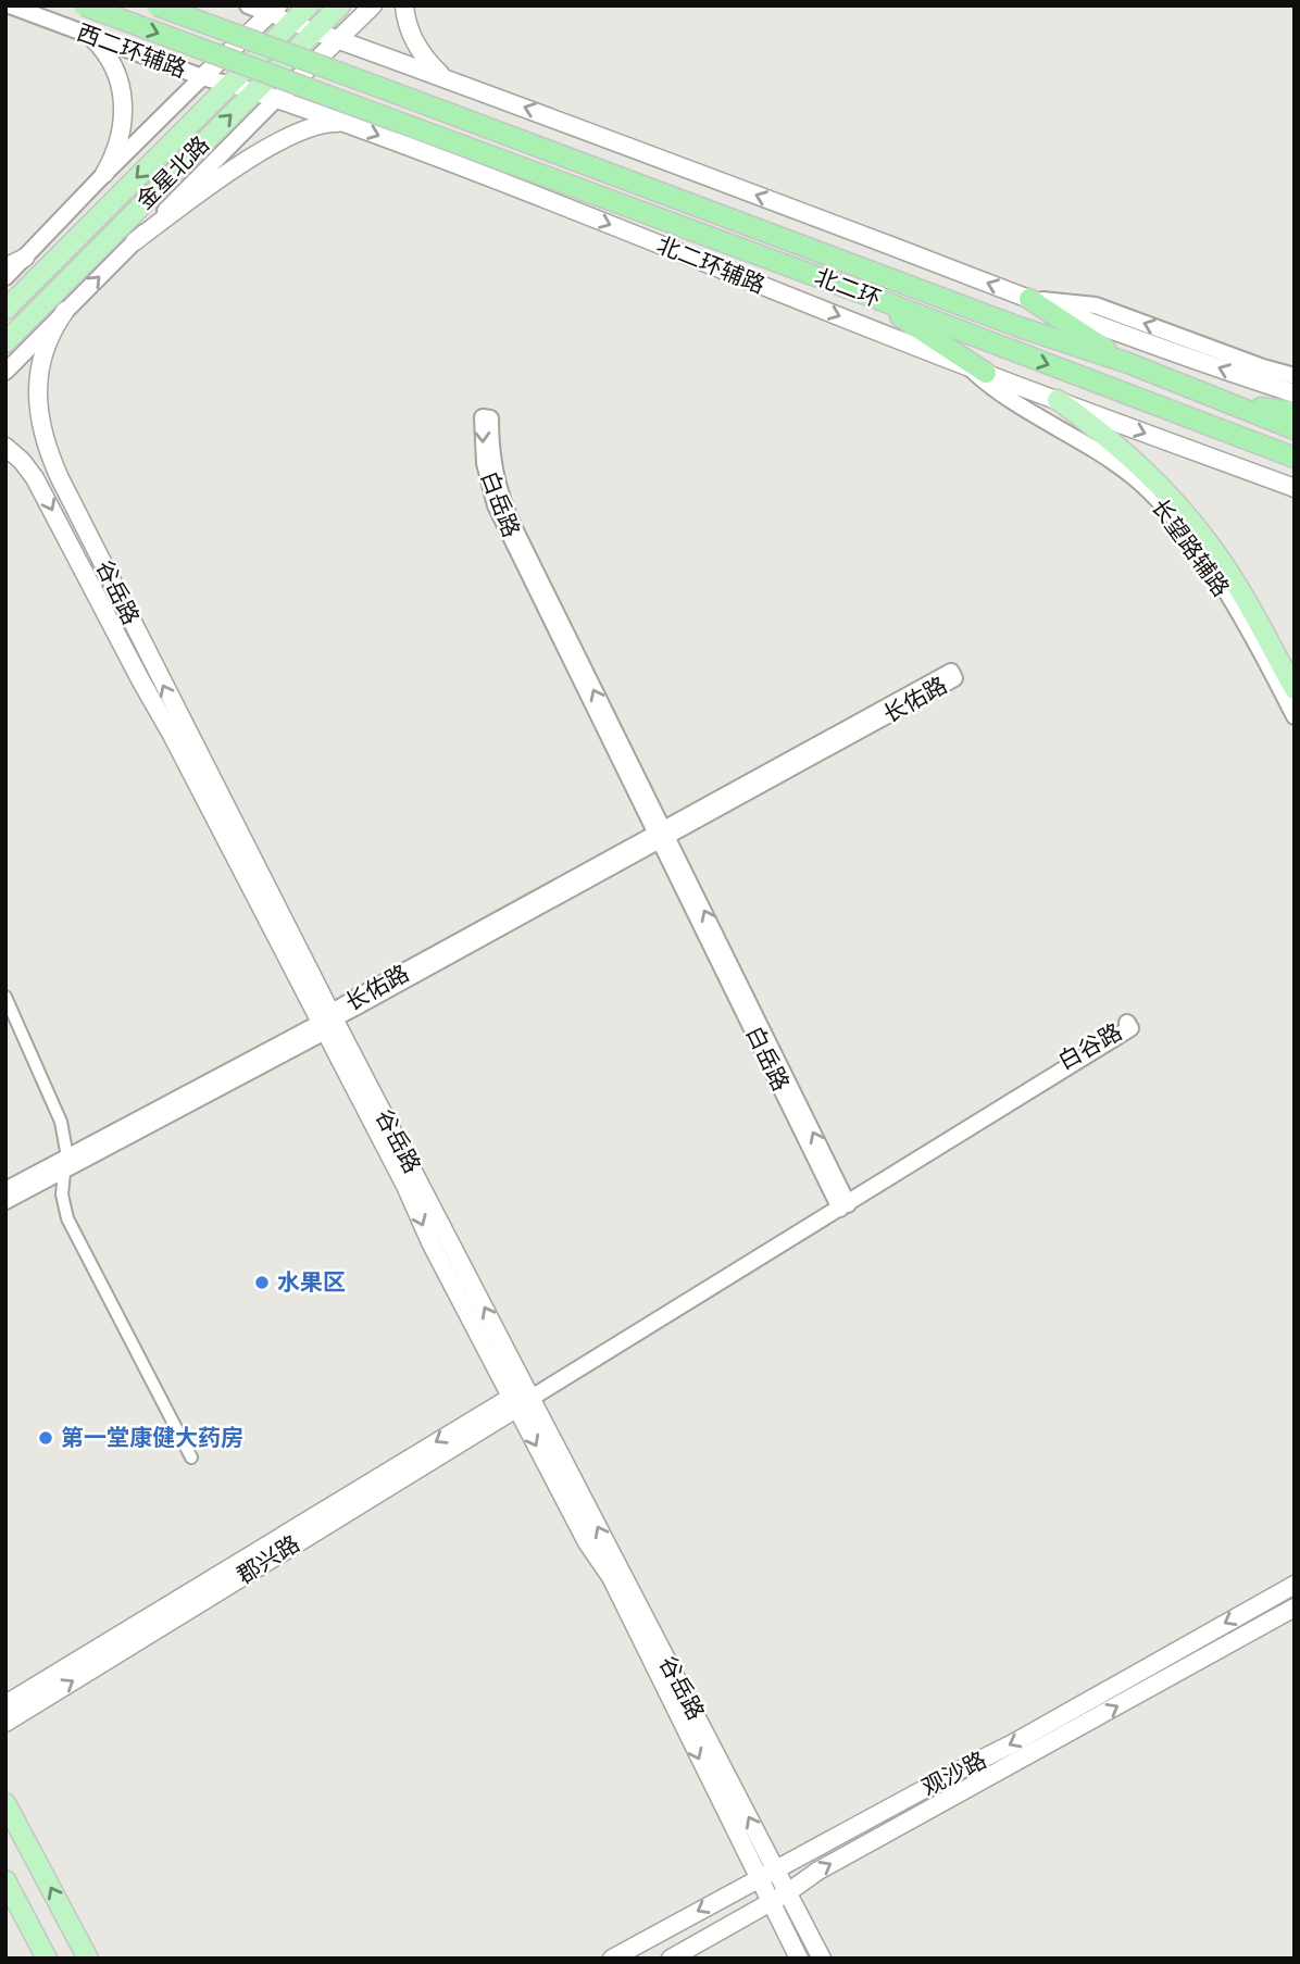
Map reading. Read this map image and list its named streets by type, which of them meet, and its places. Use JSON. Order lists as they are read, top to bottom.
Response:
{
  "streets": {
    "highway": ["北二环"],
    "main road": [
      "金星北路",
      "北二环辅路",
      "谷岳路",
      "郡兴路",
      "观沙路"
    ],
    "street": [
      "西二环辅路",
      "白岳路",
      "长望路辅路",
      "长佑路",
      "白谷路"
    ]
  },
  "crossings": [
    ["西二环辅路", "金星北路"],
    ["西二环辅路", "北二环辅路"],
    ["金星北路", "北二环辅路"],
    ["北二环辅路", "长望路辅路"],
    ["白岳路", "长佑路"],
    ["白岳路", "白谷路"],
    ["谷岳路", "长佑路"],
    ["谷岳路", "白谷路"],
    ["谷岳路", "郡兴路"],
    ["谷岳路", "观沙路"],
    ["白谷路", "郡兴路"]
  ],
  "places": ["水果区", "第一堂康健大药房"]
}
